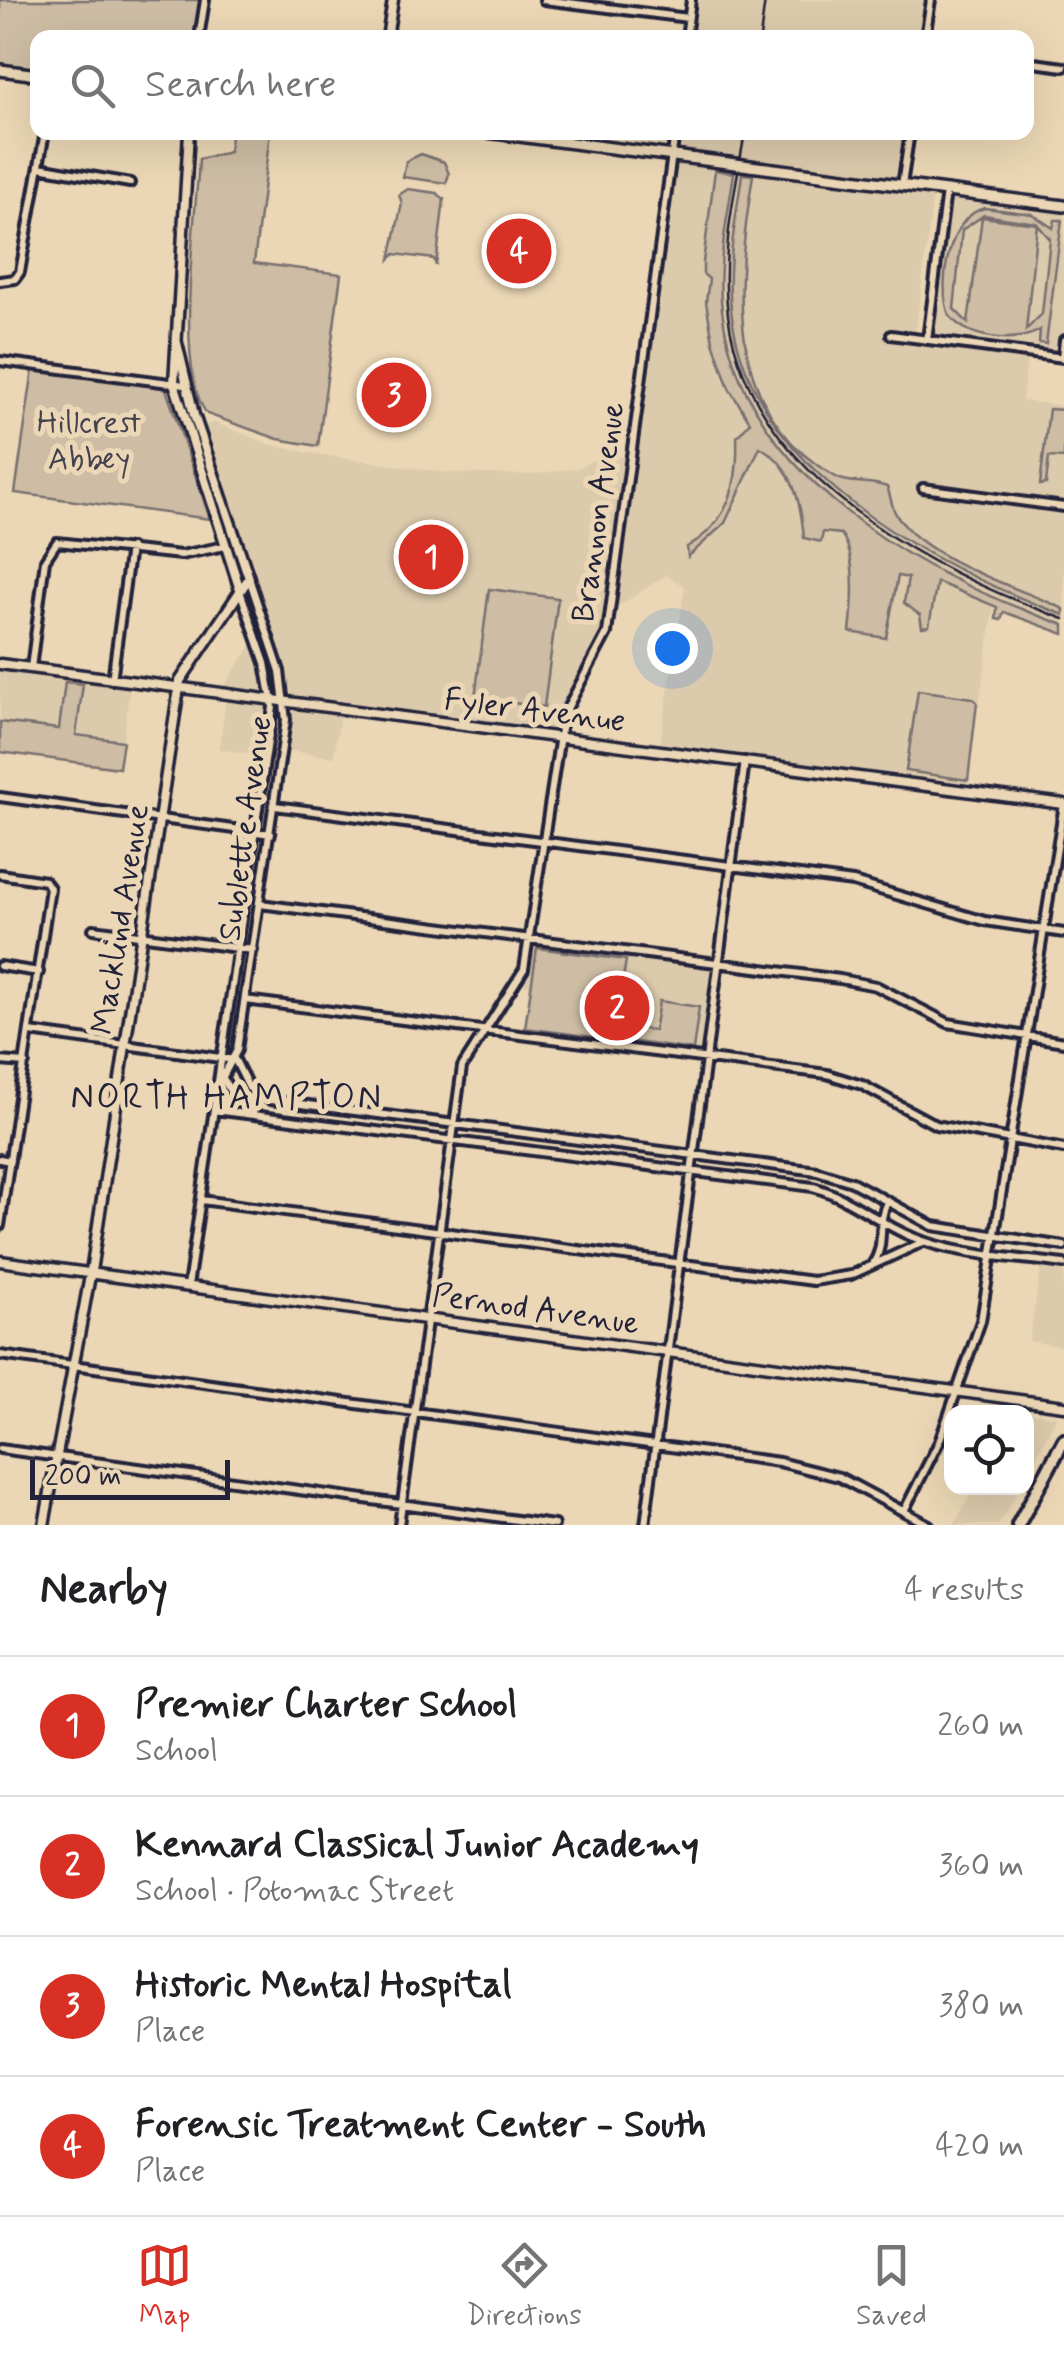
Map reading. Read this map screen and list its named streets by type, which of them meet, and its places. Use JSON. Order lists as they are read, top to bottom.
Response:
{
  "streets": {
    "street": [
      "Brannon Avenue",
      "Fyler Avenue",
      "Sublette Avenue",
      "Macklind Avenue",
      "Pernod Avenue"
    ]
  },
  "crossings": [
    ["Brannon Avenue", "Fyler Avenue"],
    ["Brannon Avenue", "Pernod Avenue"],
    ["Fyler Avenue", "Sublette Avenue"],
    ["Fyler Avenue", "Macklind Avenue"],
    ["Sublette Avenue", "Macklind Avenue"],
    ["Sublette Avenue", "Pernod Avenue"],
    ["Macklind Avenue", "Pernod Avenue"]
  ],
  "districts": ["NORTH HAMPTON"],
  "parks": ["Hillcrest Abbey"],
  "scale_bar": "200 m",
  "page": {
    "search": "Search here",
    "pins": [
      "4",
      "3",
      "1",
      "2"
    ],
    "scale": "200 m",
    "heading": ["Nearby", "4 results"],
    "list": [
      {
        "mark": "1",
        "name": "Premier Charter School",
        "note": "School",
        "value": "260 m"
      },
      {
        "mark": "2",
        "name": "Kennard Classical Junior Academy",
        "note": "School · Potomac Street",
        "value": "360 m"
      },
      {
        "mark": "3",
        "name": "Historic Mental Hospital",
        "note": "Place",
        "value": "380 m"
      },
      {
        "mark": "4",
        "name": "Forensic Treatment Center - South",
        "note": "Place",
        "value": "420 m"
      }
    ],
    "nav": ["Map", "Directions", "Saved"]
  }
}
